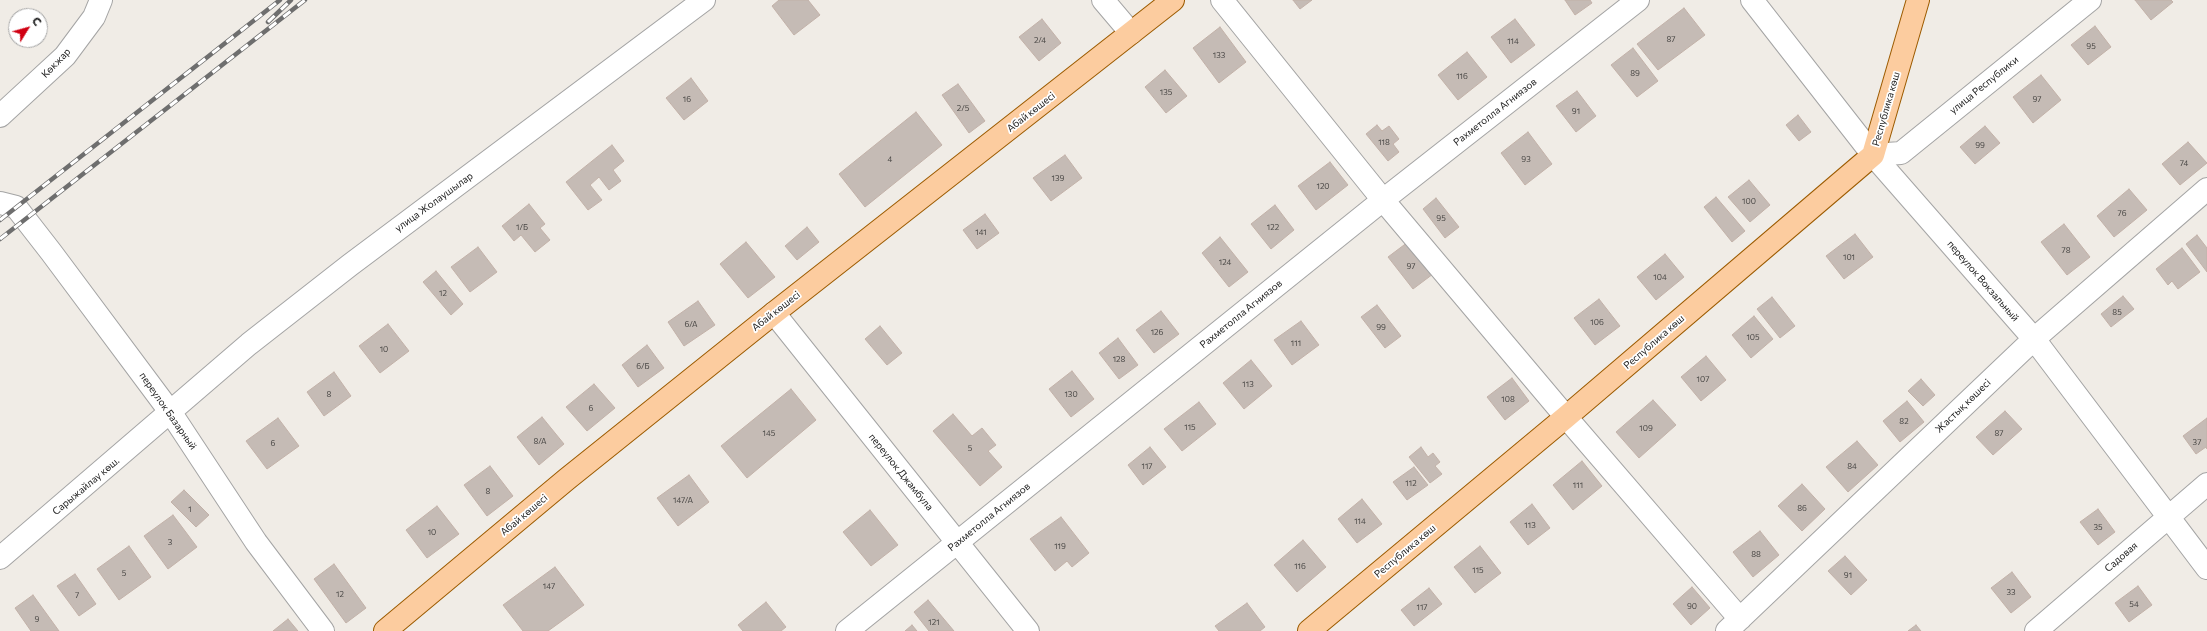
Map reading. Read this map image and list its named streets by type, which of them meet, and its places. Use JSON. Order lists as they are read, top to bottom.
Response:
{
  "streets": {
    "main road": ["Республика көш", "Абай көшесі"],
    "street": [
      "Көкжар",
      "улица Республики",
      "Рахметолла Агниязов",
      "улица Жолаушылар",
      "переулок Вокзальный",
      "Жастық көшесі",
      "переулок Базарный",
      "переулок Джамбула",
      "Сарыжайлау көш.",
      "Садовая"
    ]
  },
  "crossings": [
    ["улица Республики", "Республика көш"],
    ["улица Республики", "переулок Вокзальный"],
    ["Республика көш", "переулок Вокзальный"],
    ["Абай көшесі", "переулок Джамбула"],
    ["Рахметолла Агниязов", "переулок Джамбула"],
    ["улица Жолаушылар", "переулок Базарный"],
    ["улица Жолаушылар", "Сарыжайлау көш."],
    ["переулок Вокзальный", "Жастық көшесі"],
    ["переулок Вокзальный", "Садовая"],
    ["переулок Базарный", "Сарыжайлау көш."]
  ],
  "house_numbers": [
    "87",
    "2/4",
    "114",
    "95",
    "133",
    "89",
    "116",
    "135",
    "16",
    "97",
    "2/5",
    "91",
    "118",
    "99",
    "4",
    "93",
    "74",
    "139",
    "120",
    "100",
    "76",
    "95",
    "1/Б",
    "122",
    "141",
    "78",
    "101",
    "124",
    "97",
    "104",
    "12",
    "85",
    "106",
    "6/А",
    "99",
    "126",
    "105",
    "111",
    "10",
    "128",
    "6/Б",
    "107",
    "113",
    "8",
    "130",
    "108",
    "6",
    "82",
    "115",
    "109",
    "145",
    "87",
    "8/А",
    "37",
    "6",
    "5",
    "117",
    "84",
    "112",
    "111",
    "8",
    "147/А",
    "86",
    "1",
    "114",
    "113",
    "35",
    "10",
    "3",
    "119",
    "88",
    "116",
    "115",
    "5",
    "91",
    "147",
    "33",
    "12",
    "7",
    "54",
    "90",
    "117",
    "9",
    "121"
  ],
  "north": "top right"
}
